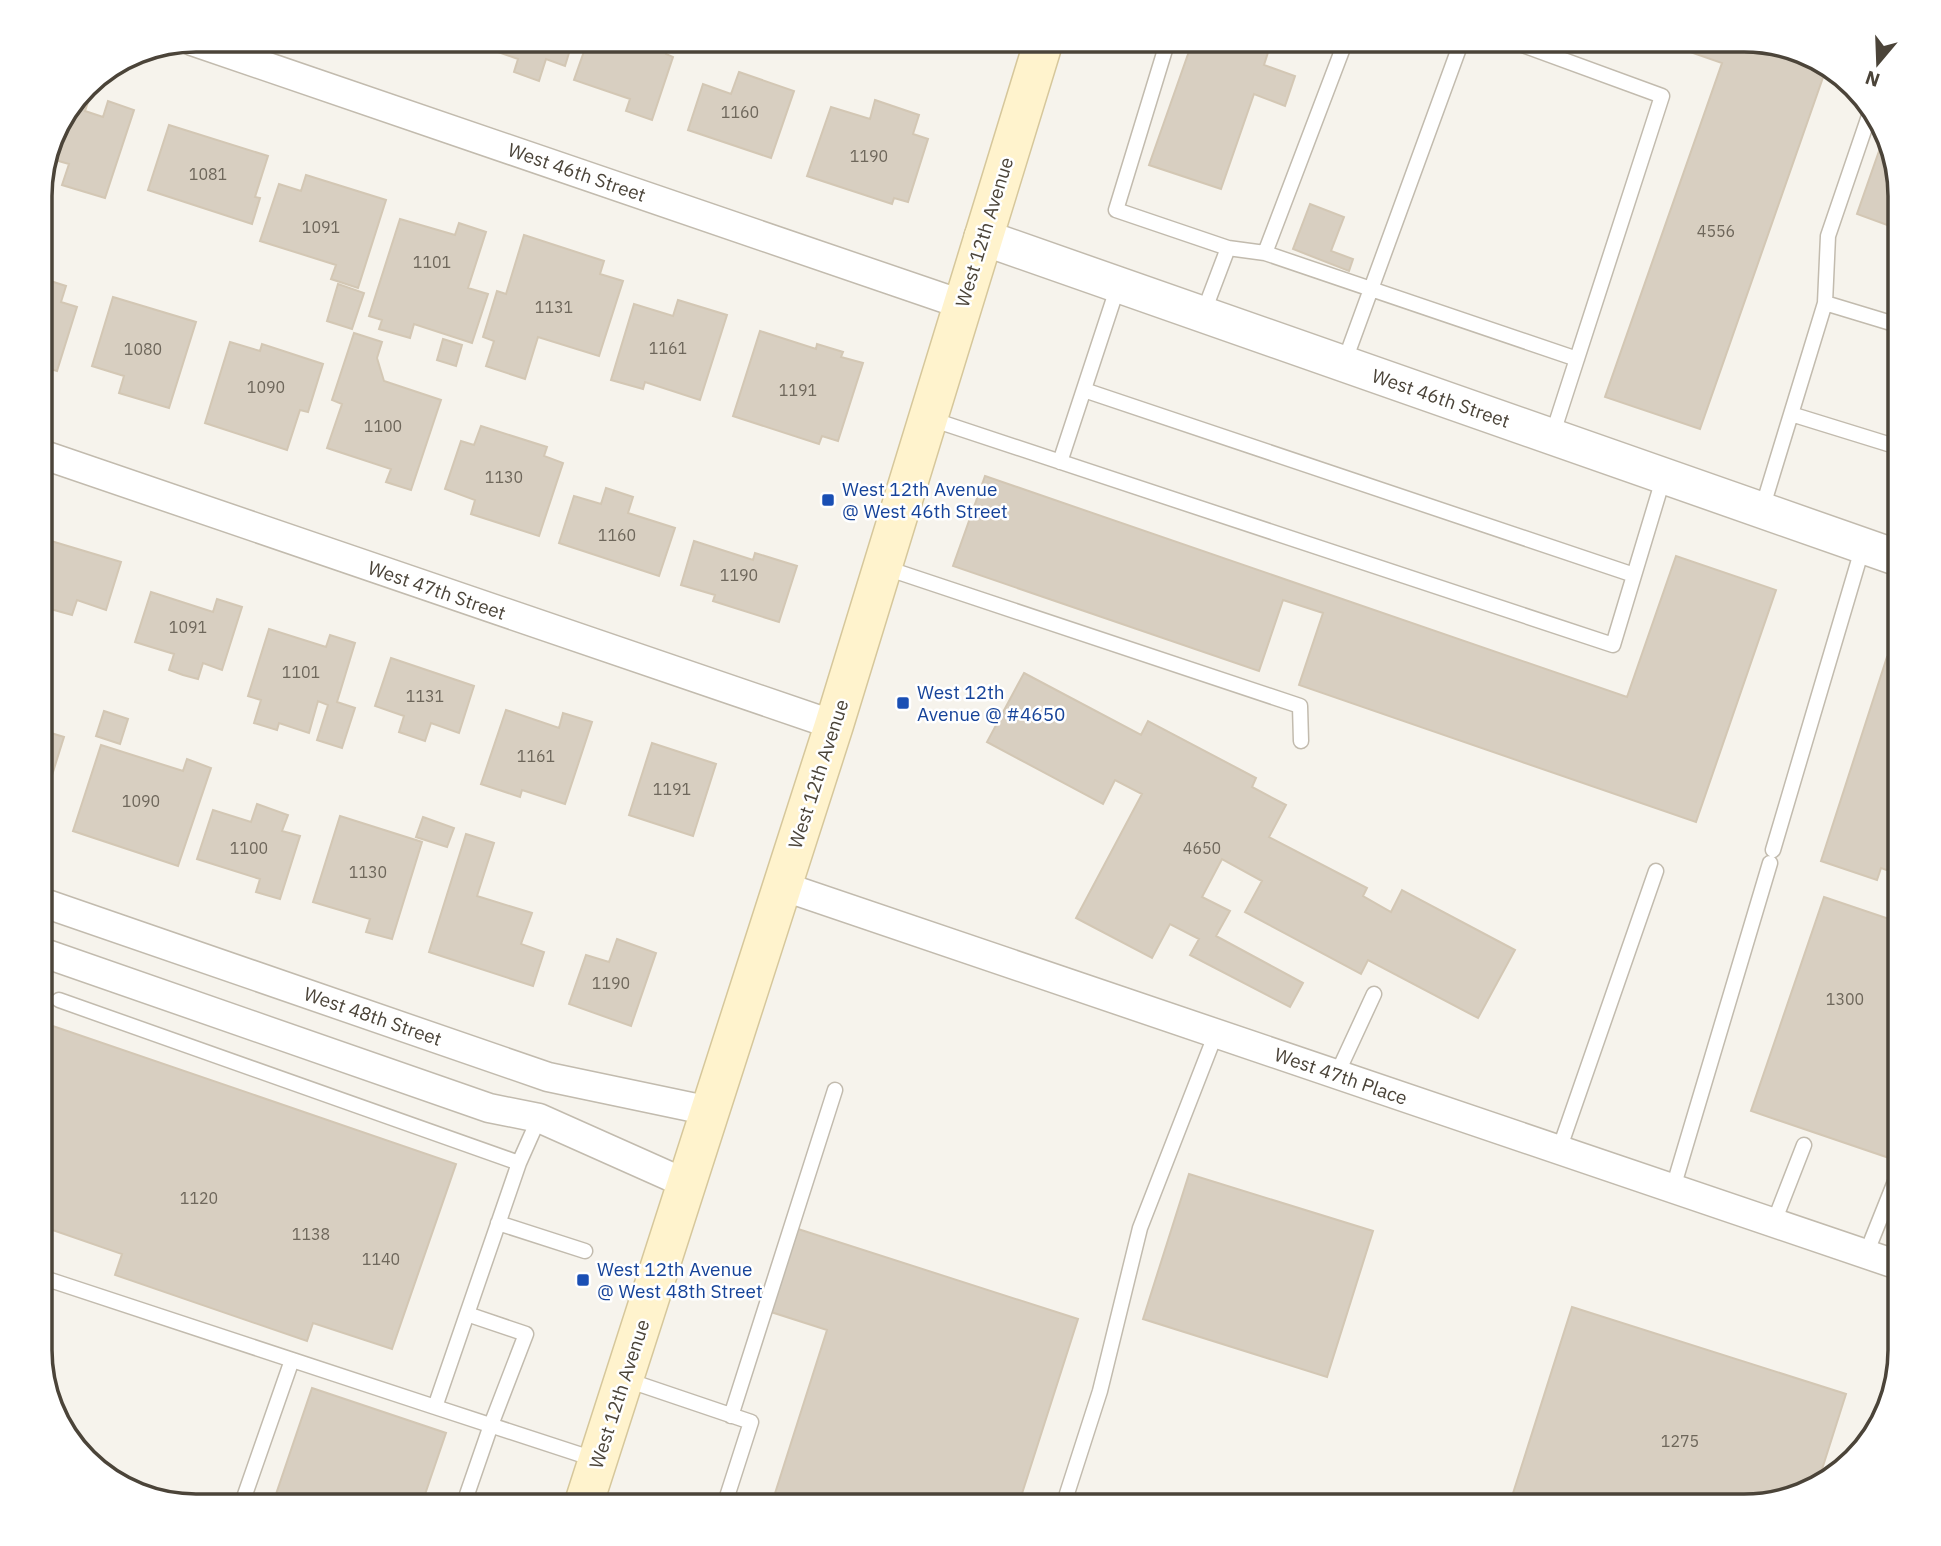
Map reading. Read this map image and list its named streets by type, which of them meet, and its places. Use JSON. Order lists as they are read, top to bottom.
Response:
{
  "streets": {
    "main road": ["West 12th Avenue"],
    "street": [
      "West 46th Street",
      "West 47th Street",
      "West 48th Street",
      "West 47th Place"
    ]
  },
  "crossings": [
    ["West 46th Street", "West 12th Avenue"],
    ["West 12th Avenue", "West 47th Street"],
    ["West 12th Avenue", "West 48th Street"],
    ["West 12th Avenue", "West 47th Place"]
  ],
  "places": {
    "transit": ["West 12th Avenue @ West 46th Street", "West 12th Avenue @ #4650", "West 12th Avenue @ West 48th Street"]
  },
  "house_numbers": [
    "1160",
    "1190",
    "1081",
    "1091",
    "4556",
    "1101",
    "1131",
    "1161",
    "1080",
    "1090",
    "1191",
    "1100",
    "1130",
    "1160",
    "1190",
    "1091",
    "1101",
    "1131",
    "1161",
    "1191",
    "1090",
    "1100",
    "4650",
    "1130",
    "1190",
    "1300",
    "1120",
    "1138",
    "1140",
    "1275"
  ],
  "north": "bottom"
}
